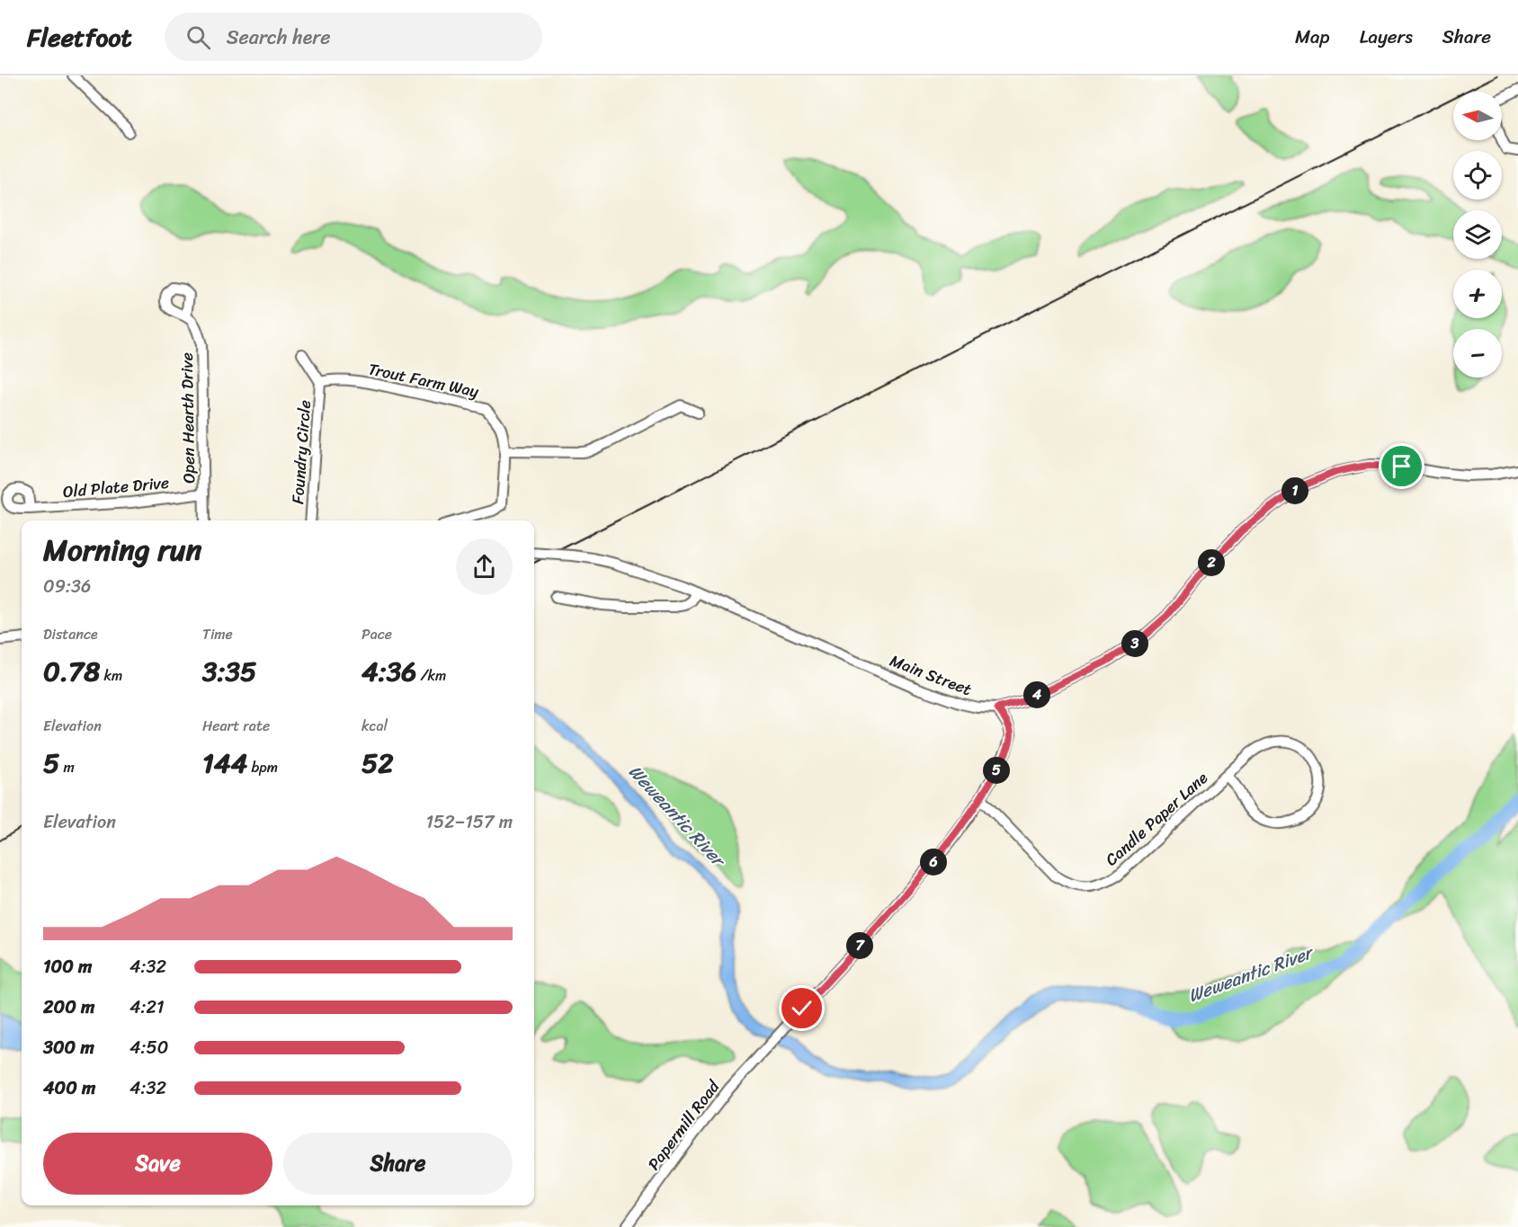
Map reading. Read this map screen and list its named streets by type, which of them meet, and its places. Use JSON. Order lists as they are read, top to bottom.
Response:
{
  "streets": {
    "street": [
      "Trout Farm Way",
      "Open Hearth Drive",
      "Foundry Circle",
      "Old Plate Drive",
      "Main Street",
      "Candle Paper Lane",
      "Papermill Road"
    ]
  },
  "crossings": [
    ["Trout Farm Way", "Foundry Circle"],
    ["Open Hearth Drive", "Old Plate Drive"],
    ["Main Street", "Papermill Road"],
    ["Candle Paper Lane", "Papermill Road"]
  ],
  "water": ["Weweantic River"],
  "north": "left",
  "page": {
    "header": "Fleetfoot",
    "search": "Search here",
    "nav": ["Map", "Layers", "Share"],
    "map_buttons": ["+", "−"],
    "pins": [
      "1",
      "2",
      "3",
      "4",
      "5",
      "6",
      "7"
    ],
    "heading": ["Morning run", "09:36"],
    "stats": [
      ["Distance", "0.78 km"],
      ["Time", "3:35"],
      ["Pace", "4:36 /km"],
      ["Elevation", "5 m"],
      ["Heart rate", "144 bpm"],
      ["kcal", "52"]
    ],
    "chart": ["Elevation", "152–157 m"],
    "list": [
      {
        "name": "100 m",
        "note": "4:32"
      },
      {
        "name": "200 m",
        "note": "4:21"
      },
      {
        "name": "300 m",
        "note": "4:50"
      },
      {
        "name": "400 m",
        "note": "4:32"
      }
    ],
    "buttons": ["Save", "Share"]
  }
}
